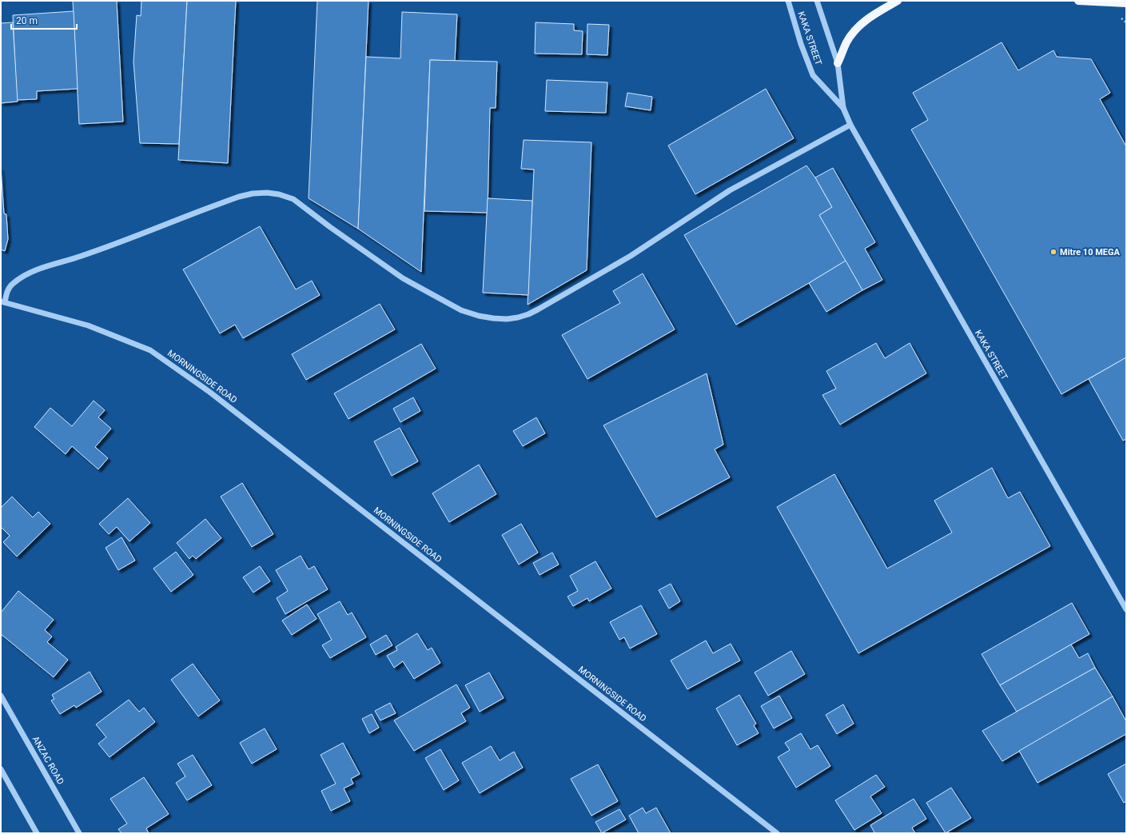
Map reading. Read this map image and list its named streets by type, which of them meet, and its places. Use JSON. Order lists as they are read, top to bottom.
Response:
{
  "streets": {
    "street": ["KAKA STREET", "MORNINGSIDE ROAD", "ANZAC ROAD"]
  },
  "places": ["Mitre 10 MEGA"],
  "scale_bar": "20 m"
}
